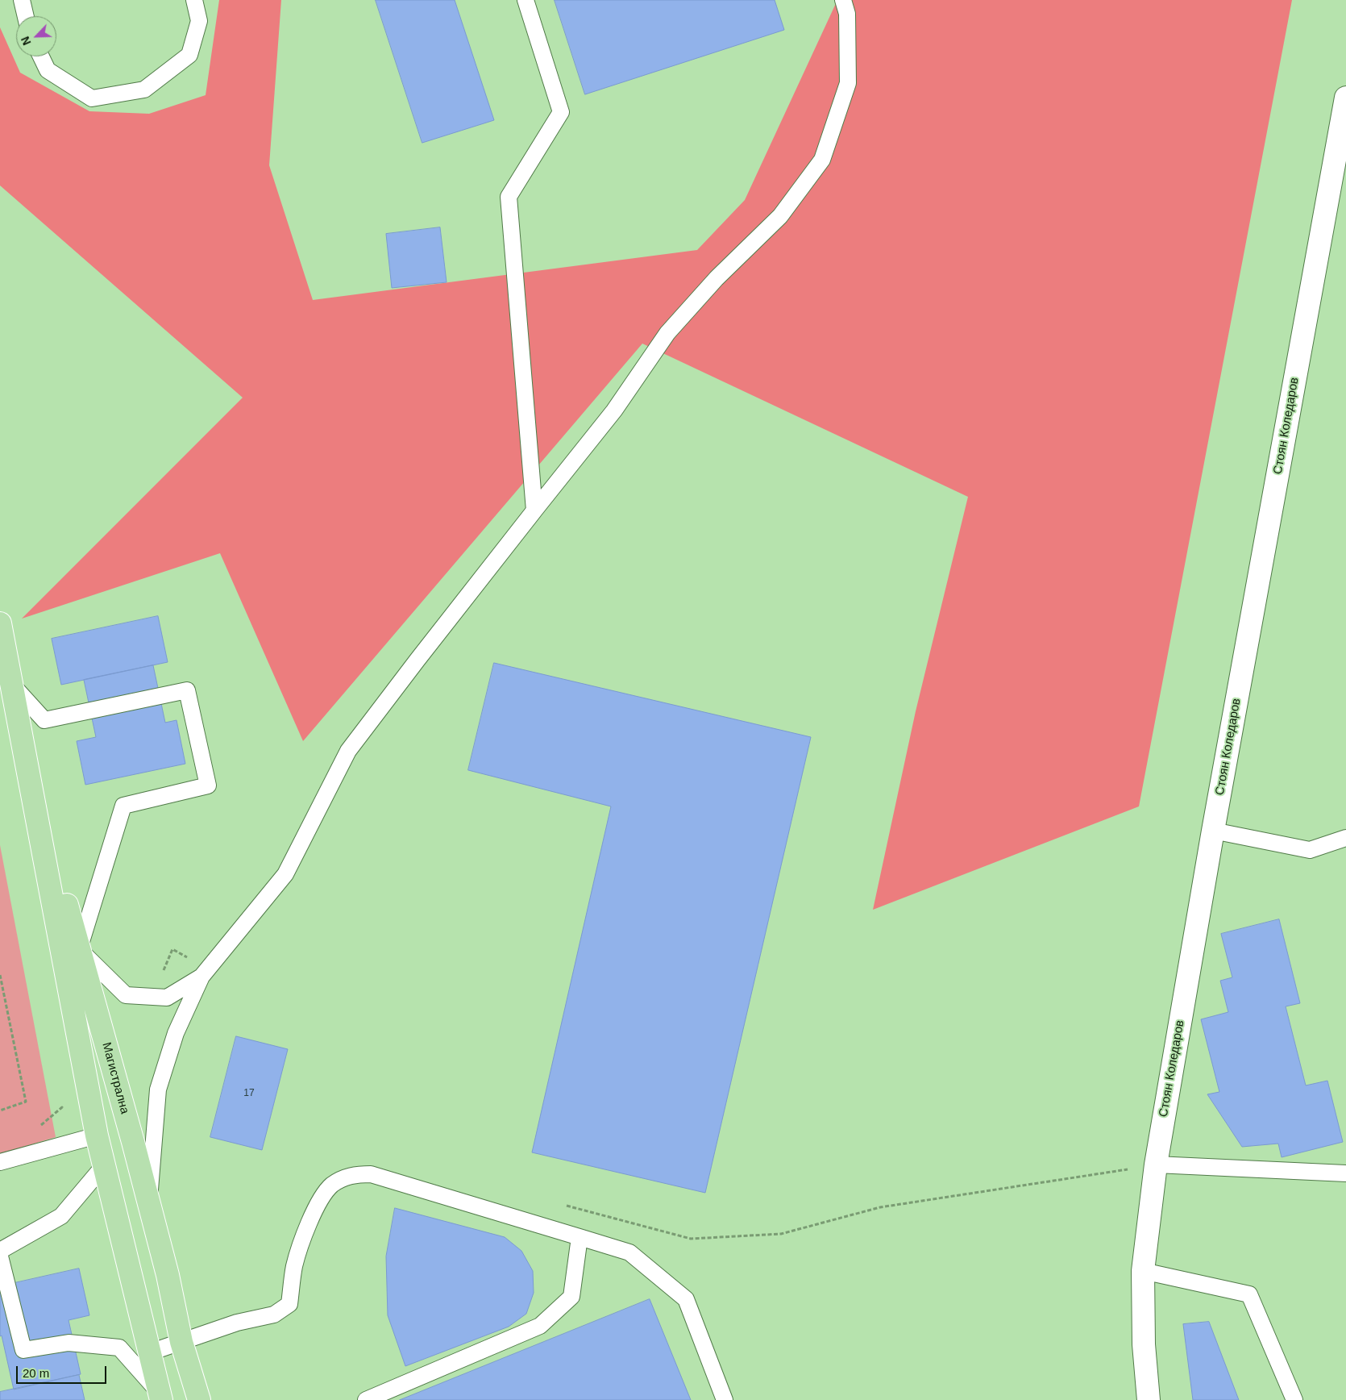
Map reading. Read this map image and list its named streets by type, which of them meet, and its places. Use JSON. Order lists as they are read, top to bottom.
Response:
{
  "streets": {
    "main road": ["Магистрална"],
    "street": ["Стоян Коледаров"]
  },
  "house_numbers": ["17"],
  "scale_bar": "20 m",
  "north": "bottom left"
}
